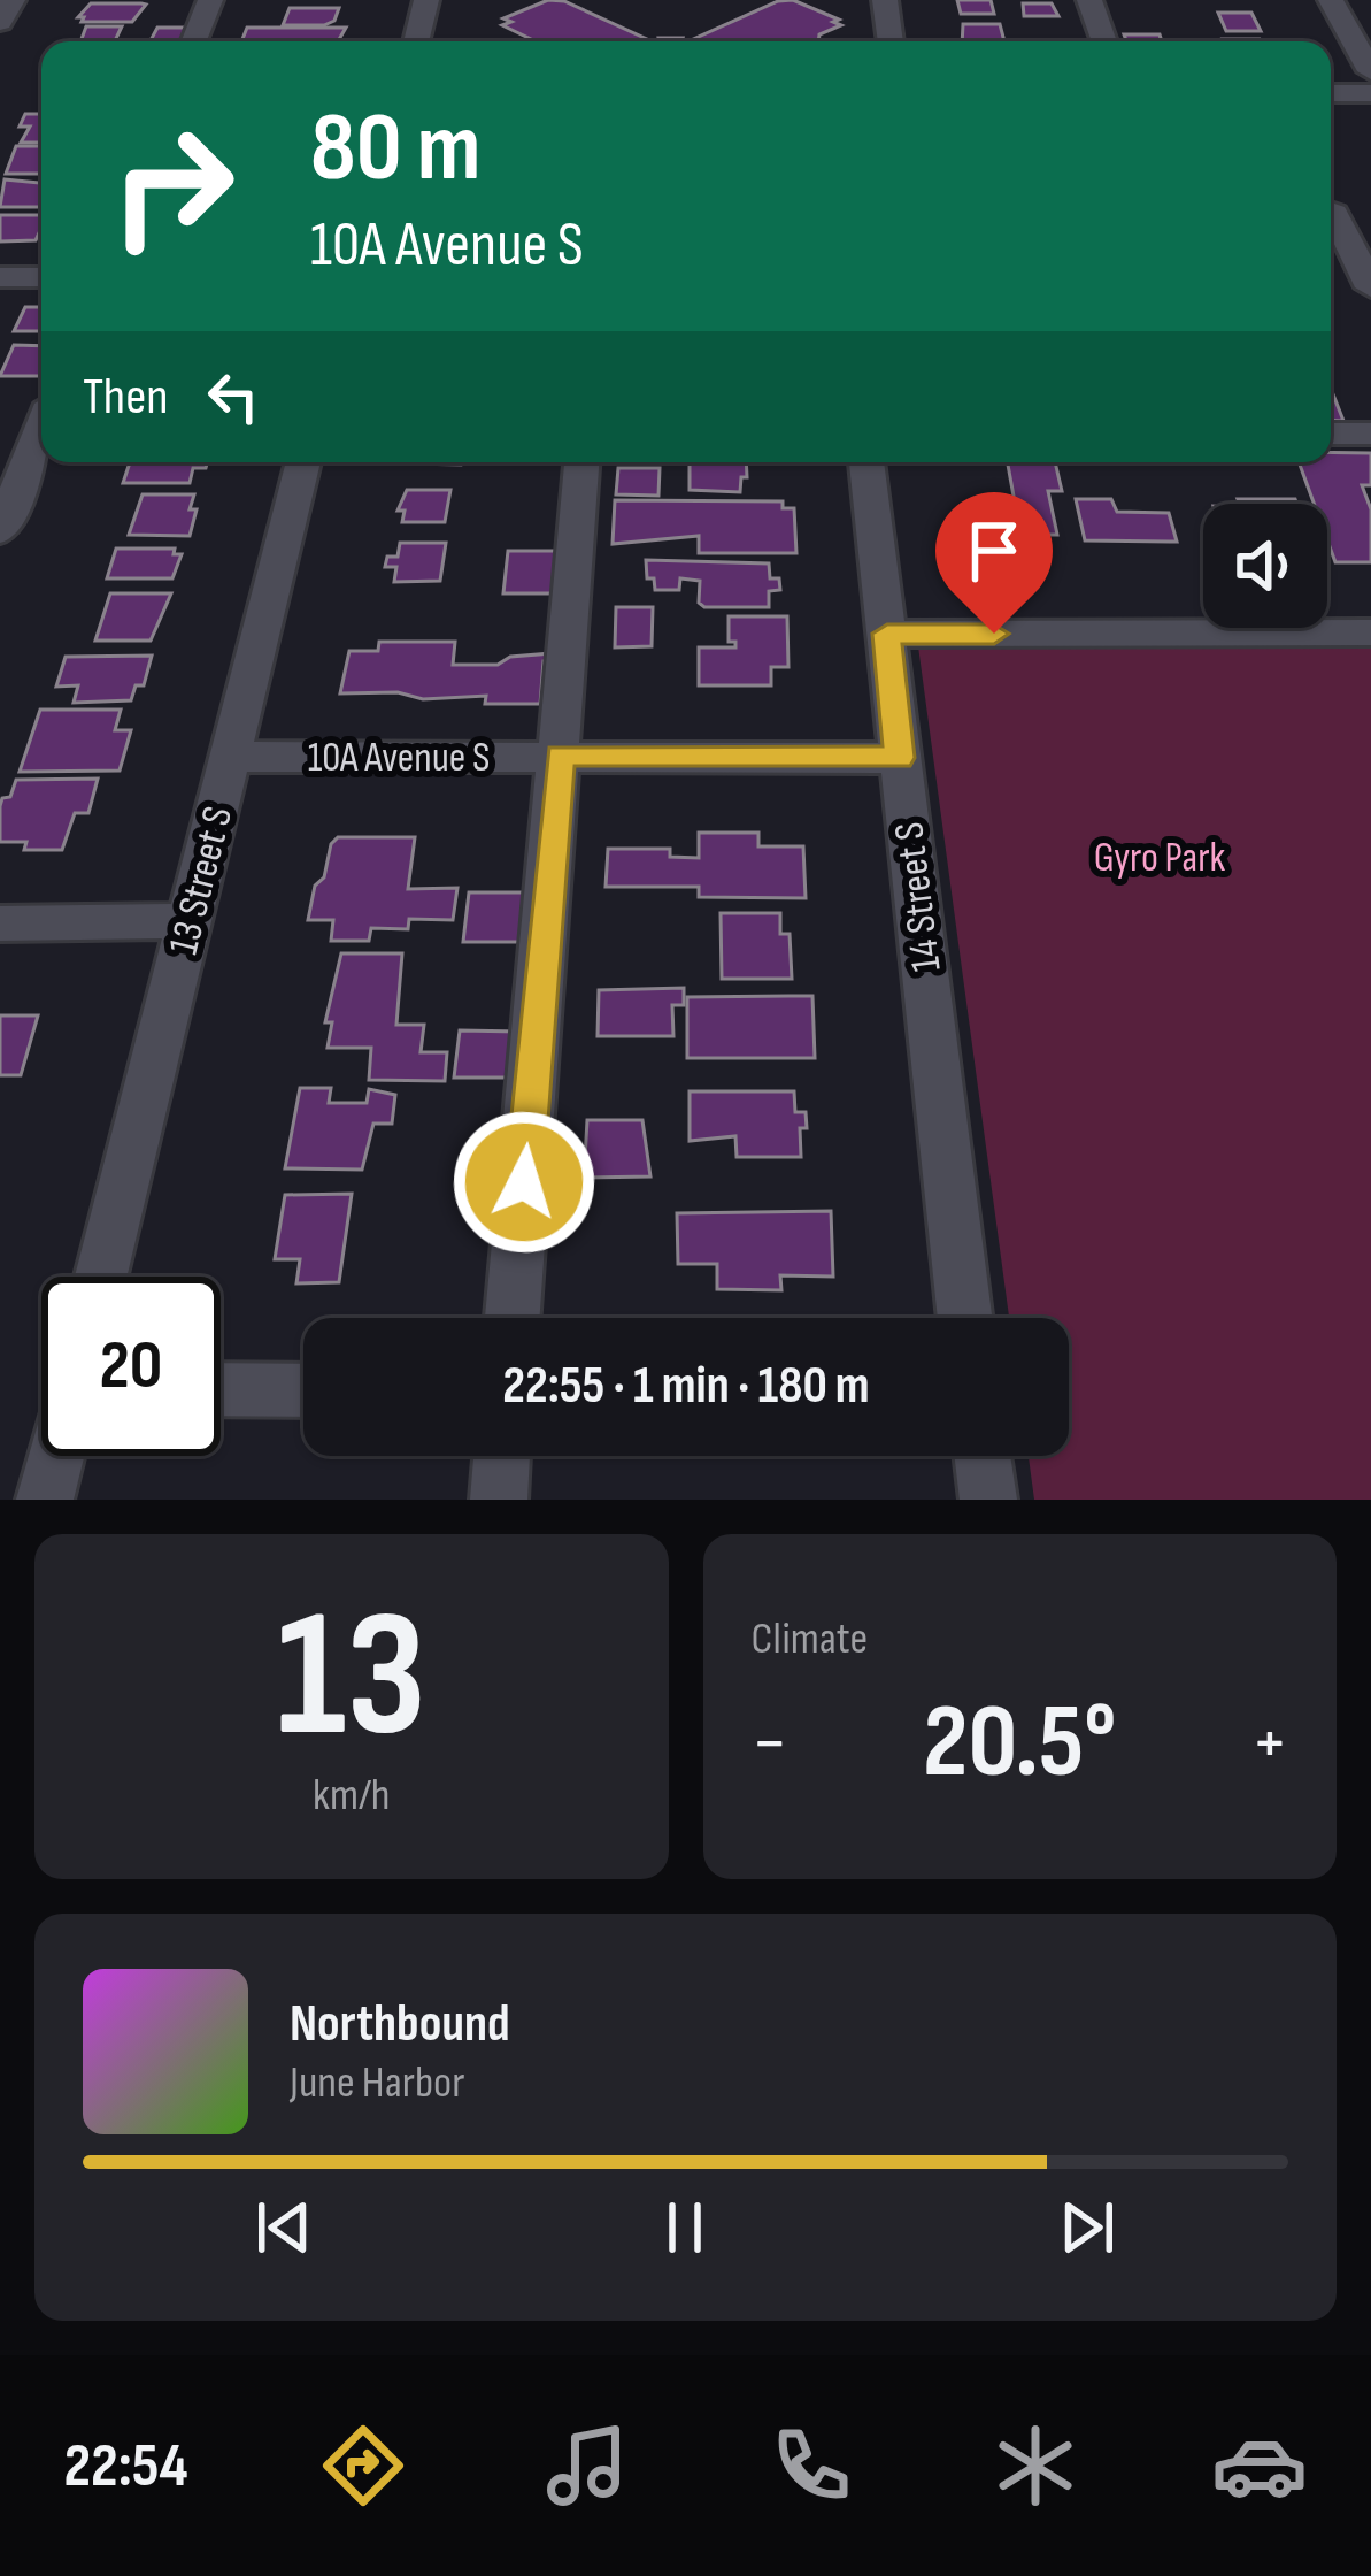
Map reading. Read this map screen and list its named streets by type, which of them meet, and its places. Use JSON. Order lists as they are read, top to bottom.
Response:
{
  "streets": {
    "street": ["10A Avenue S", "13 Street S", "14 Street S"]
  },
  "crossings": [
    ["10A Avenue S", "13 Street S"],
    ["10A Avenue S", "14 Street S"]
  ],
  "parks": ["Gyro Park"],
  "page": {
    "turn": ["80 m", "10A Avenue S"],
    "then": "Then",
    "limit": "20",
    "trip": "22:55 · 1 min · 180 m",
    "tile": [
      ["13", "km/h"],
      "Climate"
    ],
    "heat": ["−", "20.5°", "+"],
    "song": ["Northbound", "June Harbor"],
    "tabs": "22:54"
  }
}
